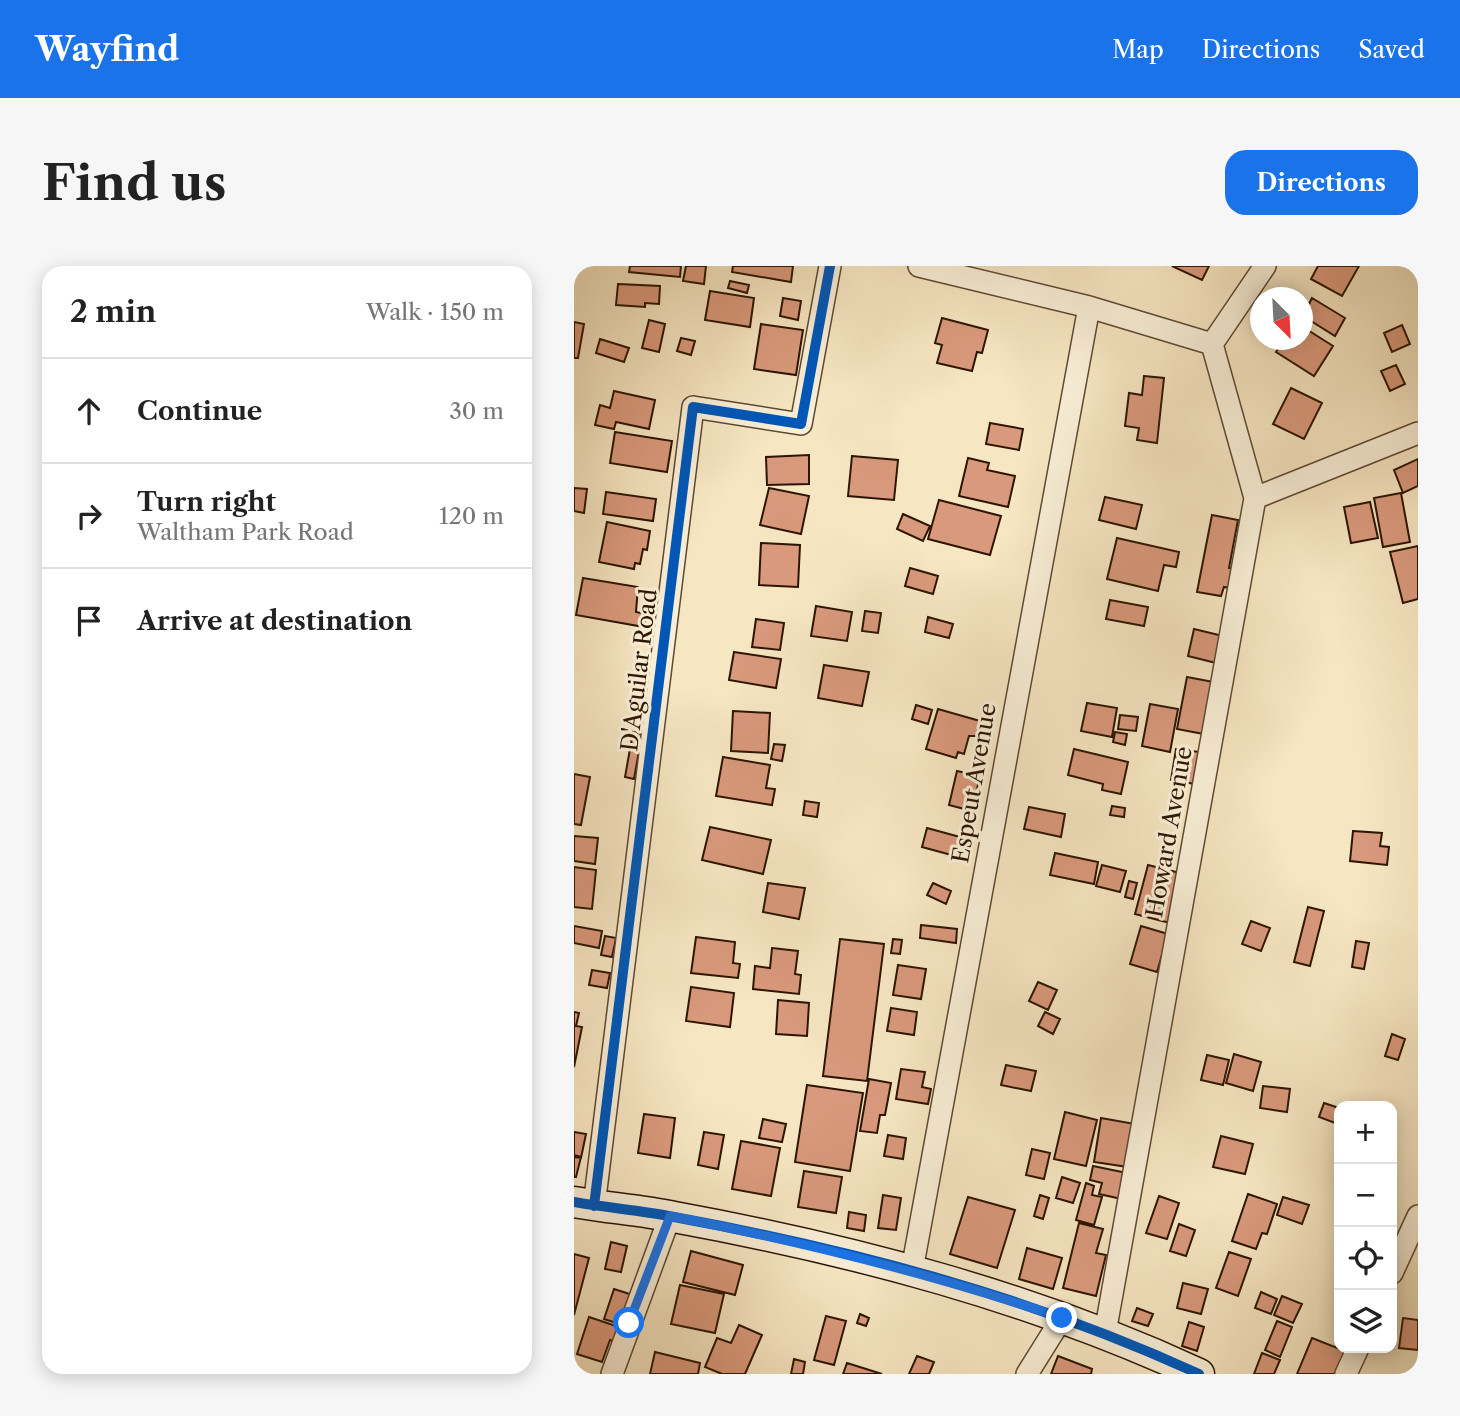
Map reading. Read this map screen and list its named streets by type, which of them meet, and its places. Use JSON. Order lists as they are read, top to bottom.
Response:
{
  "streets": {
    "street": ["D'Aguilar Road", "Espeut Avenue", "Howard Avenue"]
  },
  "north": "bottom right",
  "page": {
    "header": "Wayfind",
    "nav": ["Map", "Directions", "Saved"],
    "buttons": "Directions",
    "title": "Find us",
    "heading": ["2 min", "Walk · 150 m"],
    "list": [
      ["Continue", "30 m"],
      ["Turn right", "Waltham Park Road", "120 m"],
      "Arrive at destination"
    ],
    "map_buttons": ["+", "−"]
  }
}
